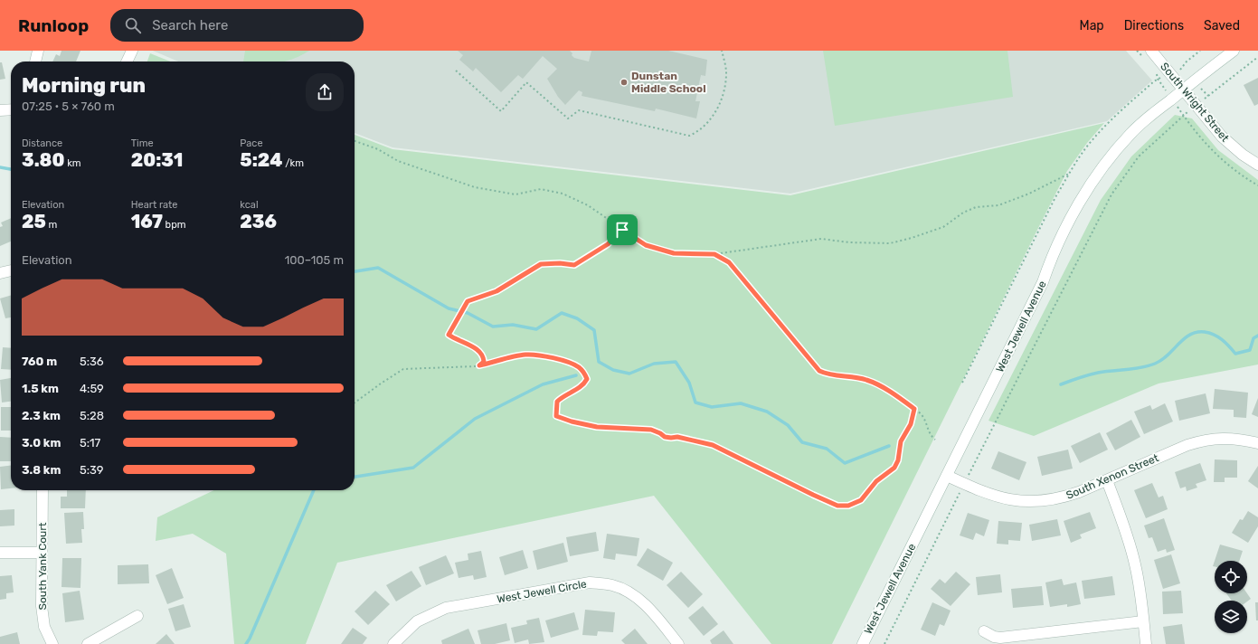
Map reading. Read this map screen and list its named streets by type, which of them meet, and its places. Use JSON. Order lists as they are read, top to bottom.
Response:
{
  "streets": {
    "street": [
      "South Wright Street",
      "West Jewell Avenue",
      "South Xenon Street",
      "South Yank Court",
      "West Jewell Circle"
    ]
  },
  "crossings": [
    ["South Wright Street", "West Jewell Avenue"],
    ["West Jewell Avenue", "South Xenon Street"]
  ],
  "places": ["Dunstan Middle School"],
  "page": {
    "header": "Runloop",
    "search": "Search here",
    "nav": ["Map", "Directions", "Saved"],
    "heading": ["Morning run", "07:25 · 5 × 760 m"],
    "stats": [
      ["Distance", "3.80 km"],
      ["Time", "20:31"],
      ["Pace", "5:24 /km"],
      ["Elevation", "25 m"],
      ["Heart rate", "167 bpm"],
      ["kcal", "236"]
    ],
    "chart": ["Elevation", "100–105 m"],
    "list": [
      {
        "name": "760 m",
        "note": "5:36"
      },
      {
        "name": "1.5 km",
        "note": "4:59"
      },
      {
        "name": "2.3 km",
        "note": "5:28"
      },
      {
        "name": "3.0 km",
        "note": "5:17"
      },
      {
        "name": "3.8 km",
        "note": "5:39"
      }
    ]
  }
}
